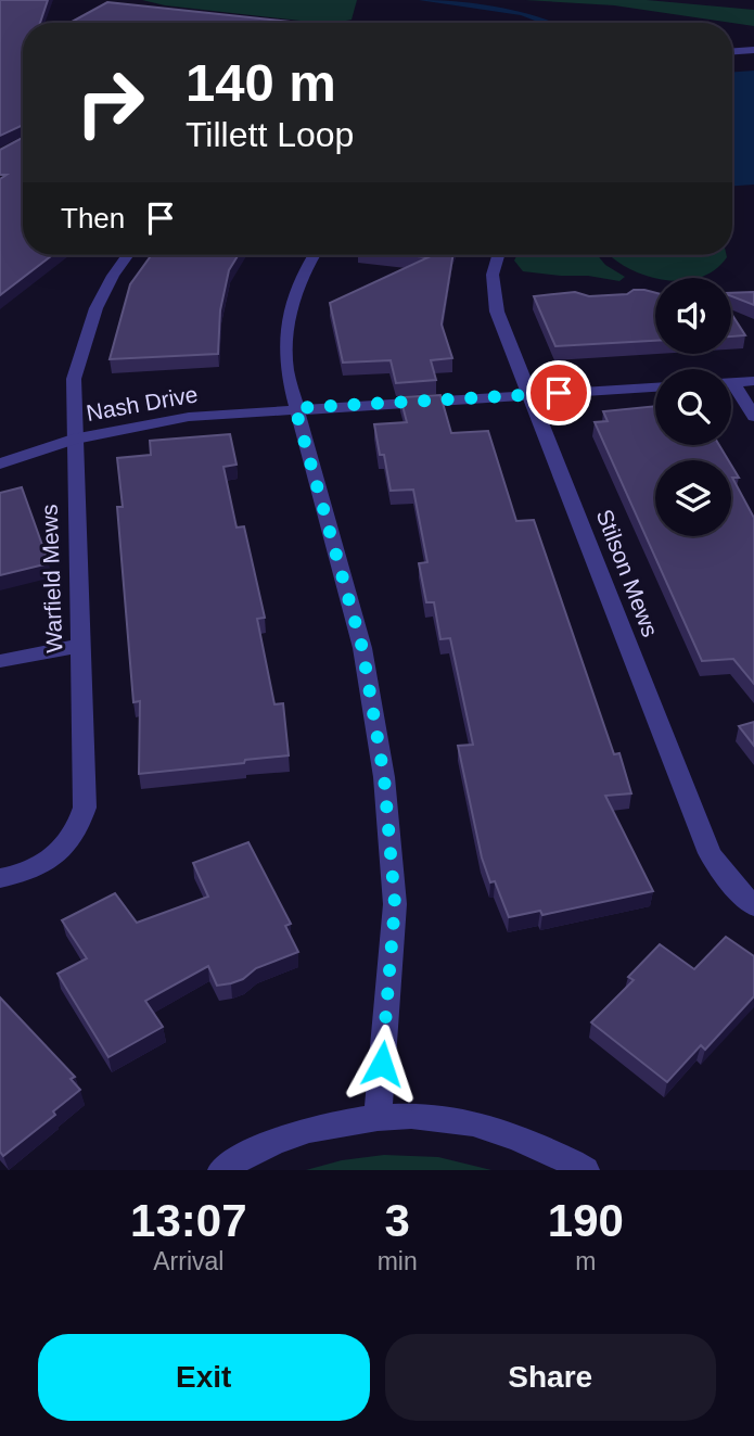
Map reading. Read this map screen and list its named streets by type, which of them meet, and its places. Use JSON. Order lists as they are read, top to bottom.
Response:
{
  "streets": {
    "street": ["Nash Drive", "Stilson Mews", "Warfield Mews"]
  },
  "crossings": [
    ["Nash Drive", "Stilson Mews"],
    ["Nash Drive", "Warfield Mews"]
  ],
  "page": {
    "turn": ["140 m", "Tillett Loop"],
    "then": "Then",
    "eta": [
      "13:07",
      "Arrival",
      "3",
      "min",
      "190",
      "m"
    ],
    "buttons": ["Exit", "Share"]
  }
}
